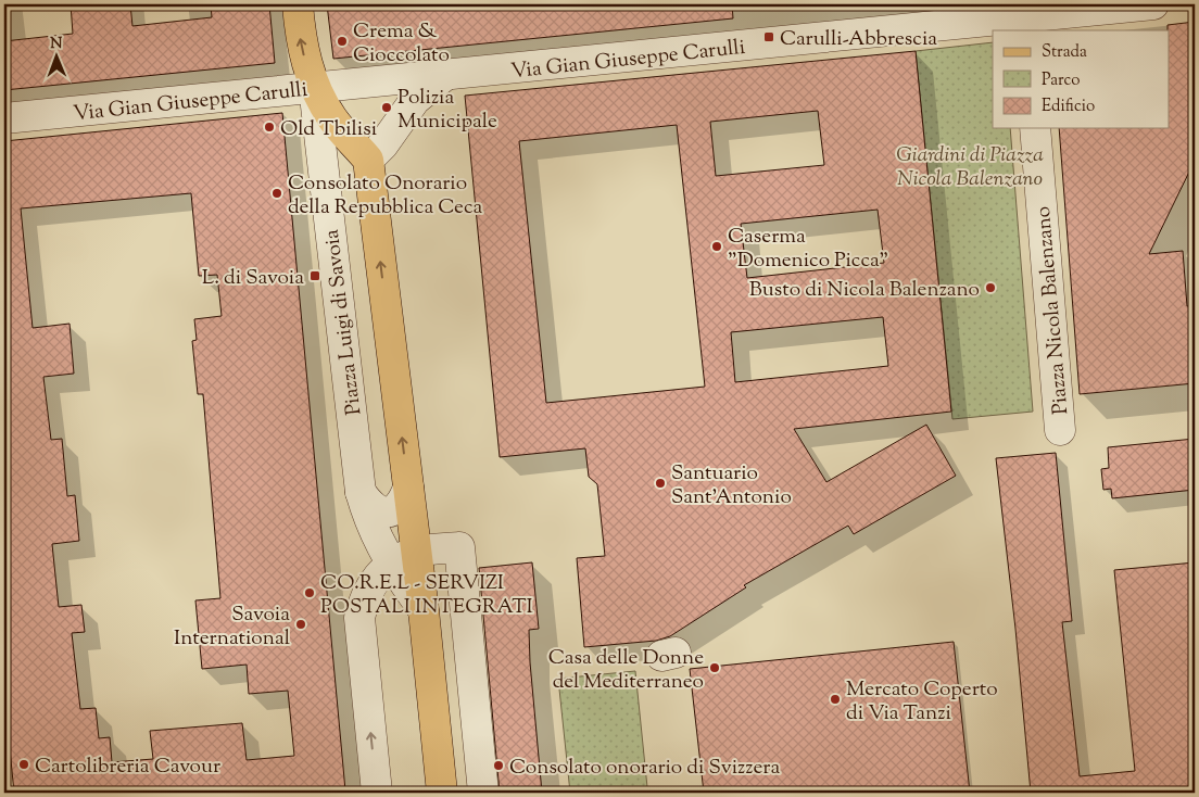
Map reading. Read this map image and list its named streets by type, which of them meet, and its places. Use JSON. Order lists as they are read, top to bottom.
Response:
{
  "streets": {
    "main road": ["Piazza Luigi di Savoia"],
    "street": ["Via Gian Giuseppe Carulli", "Piazza Nicola Balenzano"]
  },
  "crossings": [
    ["Via Gian Giuseppe Carulli", "Piazza Luigi di Savoia"]
  ],
  "parks": ["Giardini di Piazza Nicola Balenzano"],
  "places": {
    "transit": ["Carulli-Abbrescia", "L. di Savoia"],
    "other": [
      "Crema & Cioccolato",
      "Polizia Municipale",
      "Old Tbilisi",
      "Consolato Onorario della Repubblica Ceca",
      "Caserma \"Domenico Picca\"",
      "Busto di Nicola Balenzano",
      "Santuario Sant'Antonio",
      "CO.R.E.L - SERVIZI POSTALI INTEGRATI",
      "Savoia International",
      "Casa delle Donne del Mediterraneo",
      "Mercato Coperto di Via Tanzi",
      "Cartolibreria Cavour",
      "Consolato onorario di Svizzera"
    ]
  },
  "legend": ["Strada", "Parco", "Edificio"],
  "north": "top"
}
